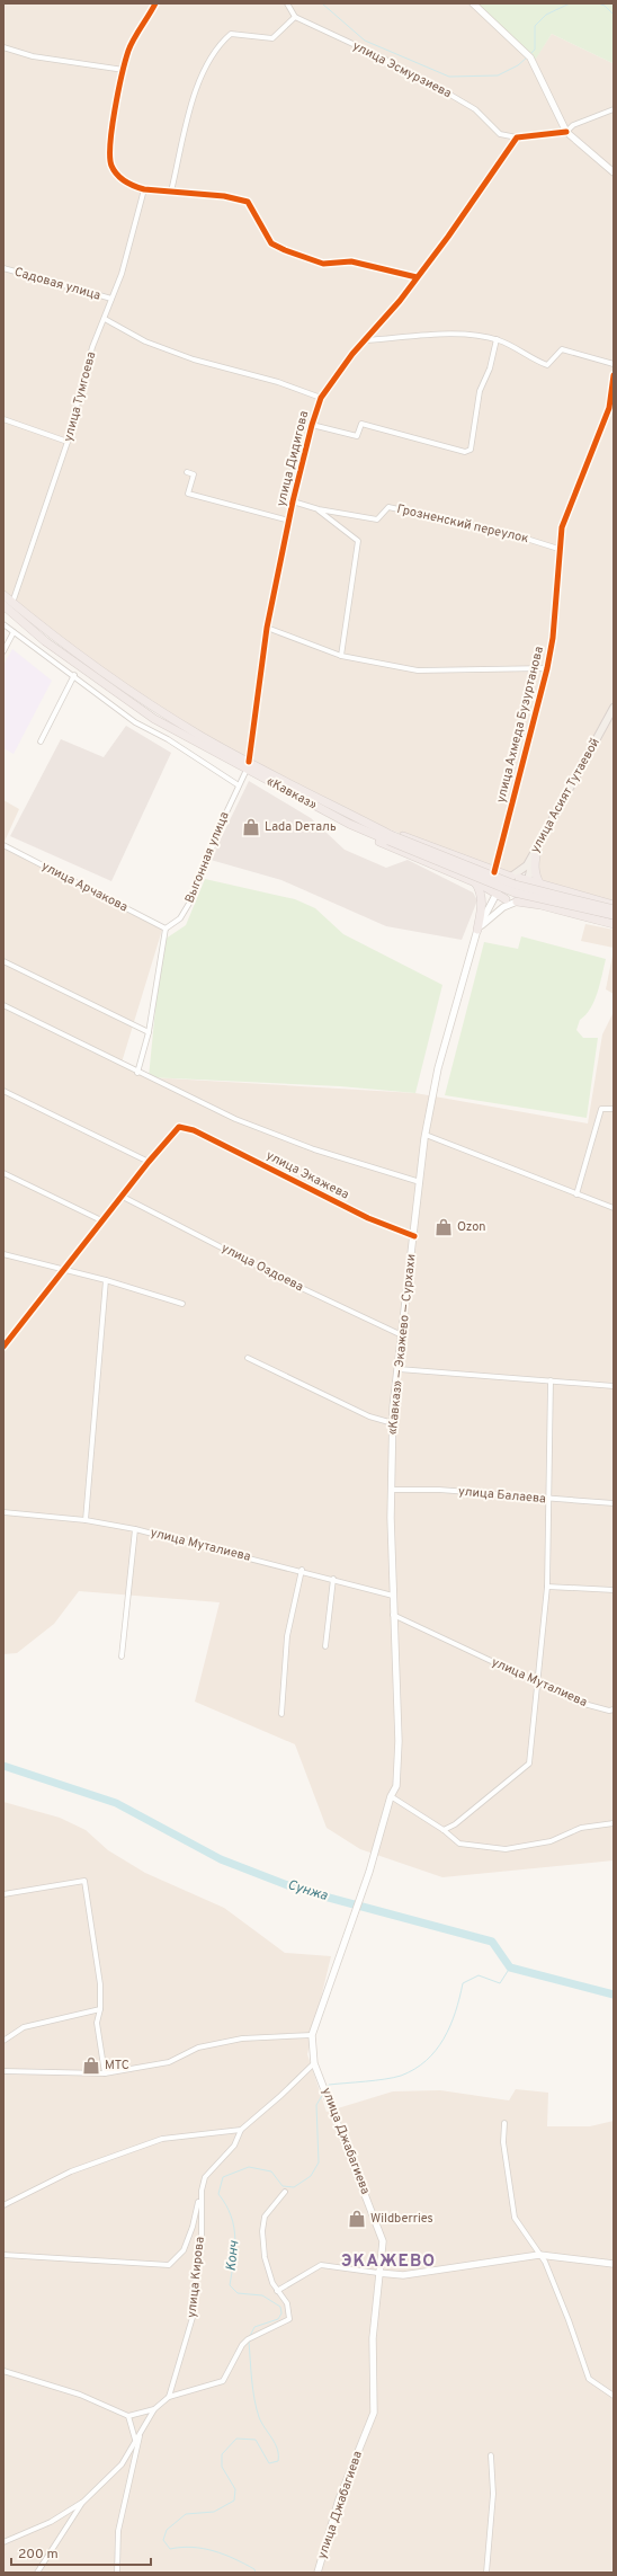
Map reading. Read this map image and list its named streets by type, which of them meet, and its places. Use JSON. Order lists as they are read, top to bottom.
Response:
{
  "streets": {
    "highway": ["«Кавказ»"],
    "main road": [
      "улица Дидигова",
      "улица Асият Тутаевой",
      "«Кавказ» — Экажево — Сурхахи",
      "улица Джабагиева"
    ],
    "street": [
      "улица Эсмурзиева",
      "Садовая улица",
      "улица Тумгоева",
      "Грозненский переулок",
      "улица Ахмеда Бузуртанова",
      "Выгонная улица",
      "улица Арчакова",
      "улица Экажева",
      "улица Оздоева",
      "улица Балаева",
      "улица Муталиева",
      "улица Кирова"
    ]
  },
  "crossings": [
    ["улица Эсмурзиева", "улица Дидигова"],
    ["Садовая улица", "улица Тумгоева"],
    ["улица Тумгоева", "«Кавказ»"],
    ["улица Дидигова", "Грозненский переулок"],
    ["улица Дидигова", "«Кавказ»"],
    ["улица Дидигова", "Выгонная улица"],
    ["Грозненский переулок", "улица Ахмеда Бузуртанова"],
    ["улица Ахмеда Бузуртанова", "«Кавказ»"],
    ["«Кавказ»", "улица Асият Тутаевой"],
    ["«Кавказ»", "Выгонная улица"],
    ["улица Асият Тутаевой", "«Кавказ» — Экажево — Сурхахи"],
    ["Выгонная улица", "улица Арчакова"],
    ["улица Экажева", "«Кавказ» — Экажево — Сурхахи"],
    ["улица Оздоева", "«Кавказ» — Экажево — Сурхахи"],
    ["«Кавказ» — Экажево — Сурхахи", "улица Балаева"],
    ["«Кавказ» — Экажево — Сурхахи", "улица Муталиева"],
    ["«Кавказ» — Экажево — Сурхахи", "улица Джабагиева"]
  ],
  "districts": ["ЭКАЖЕВО"],
  "water": ["Сунжа", "Конч"],
  "places": {
    "shop": [
      "Lada Dеталь",
      "Ozon",
      "МТС",
      "Wildberries"
    ]
  },
  "scale_bar": "200 m"
}
